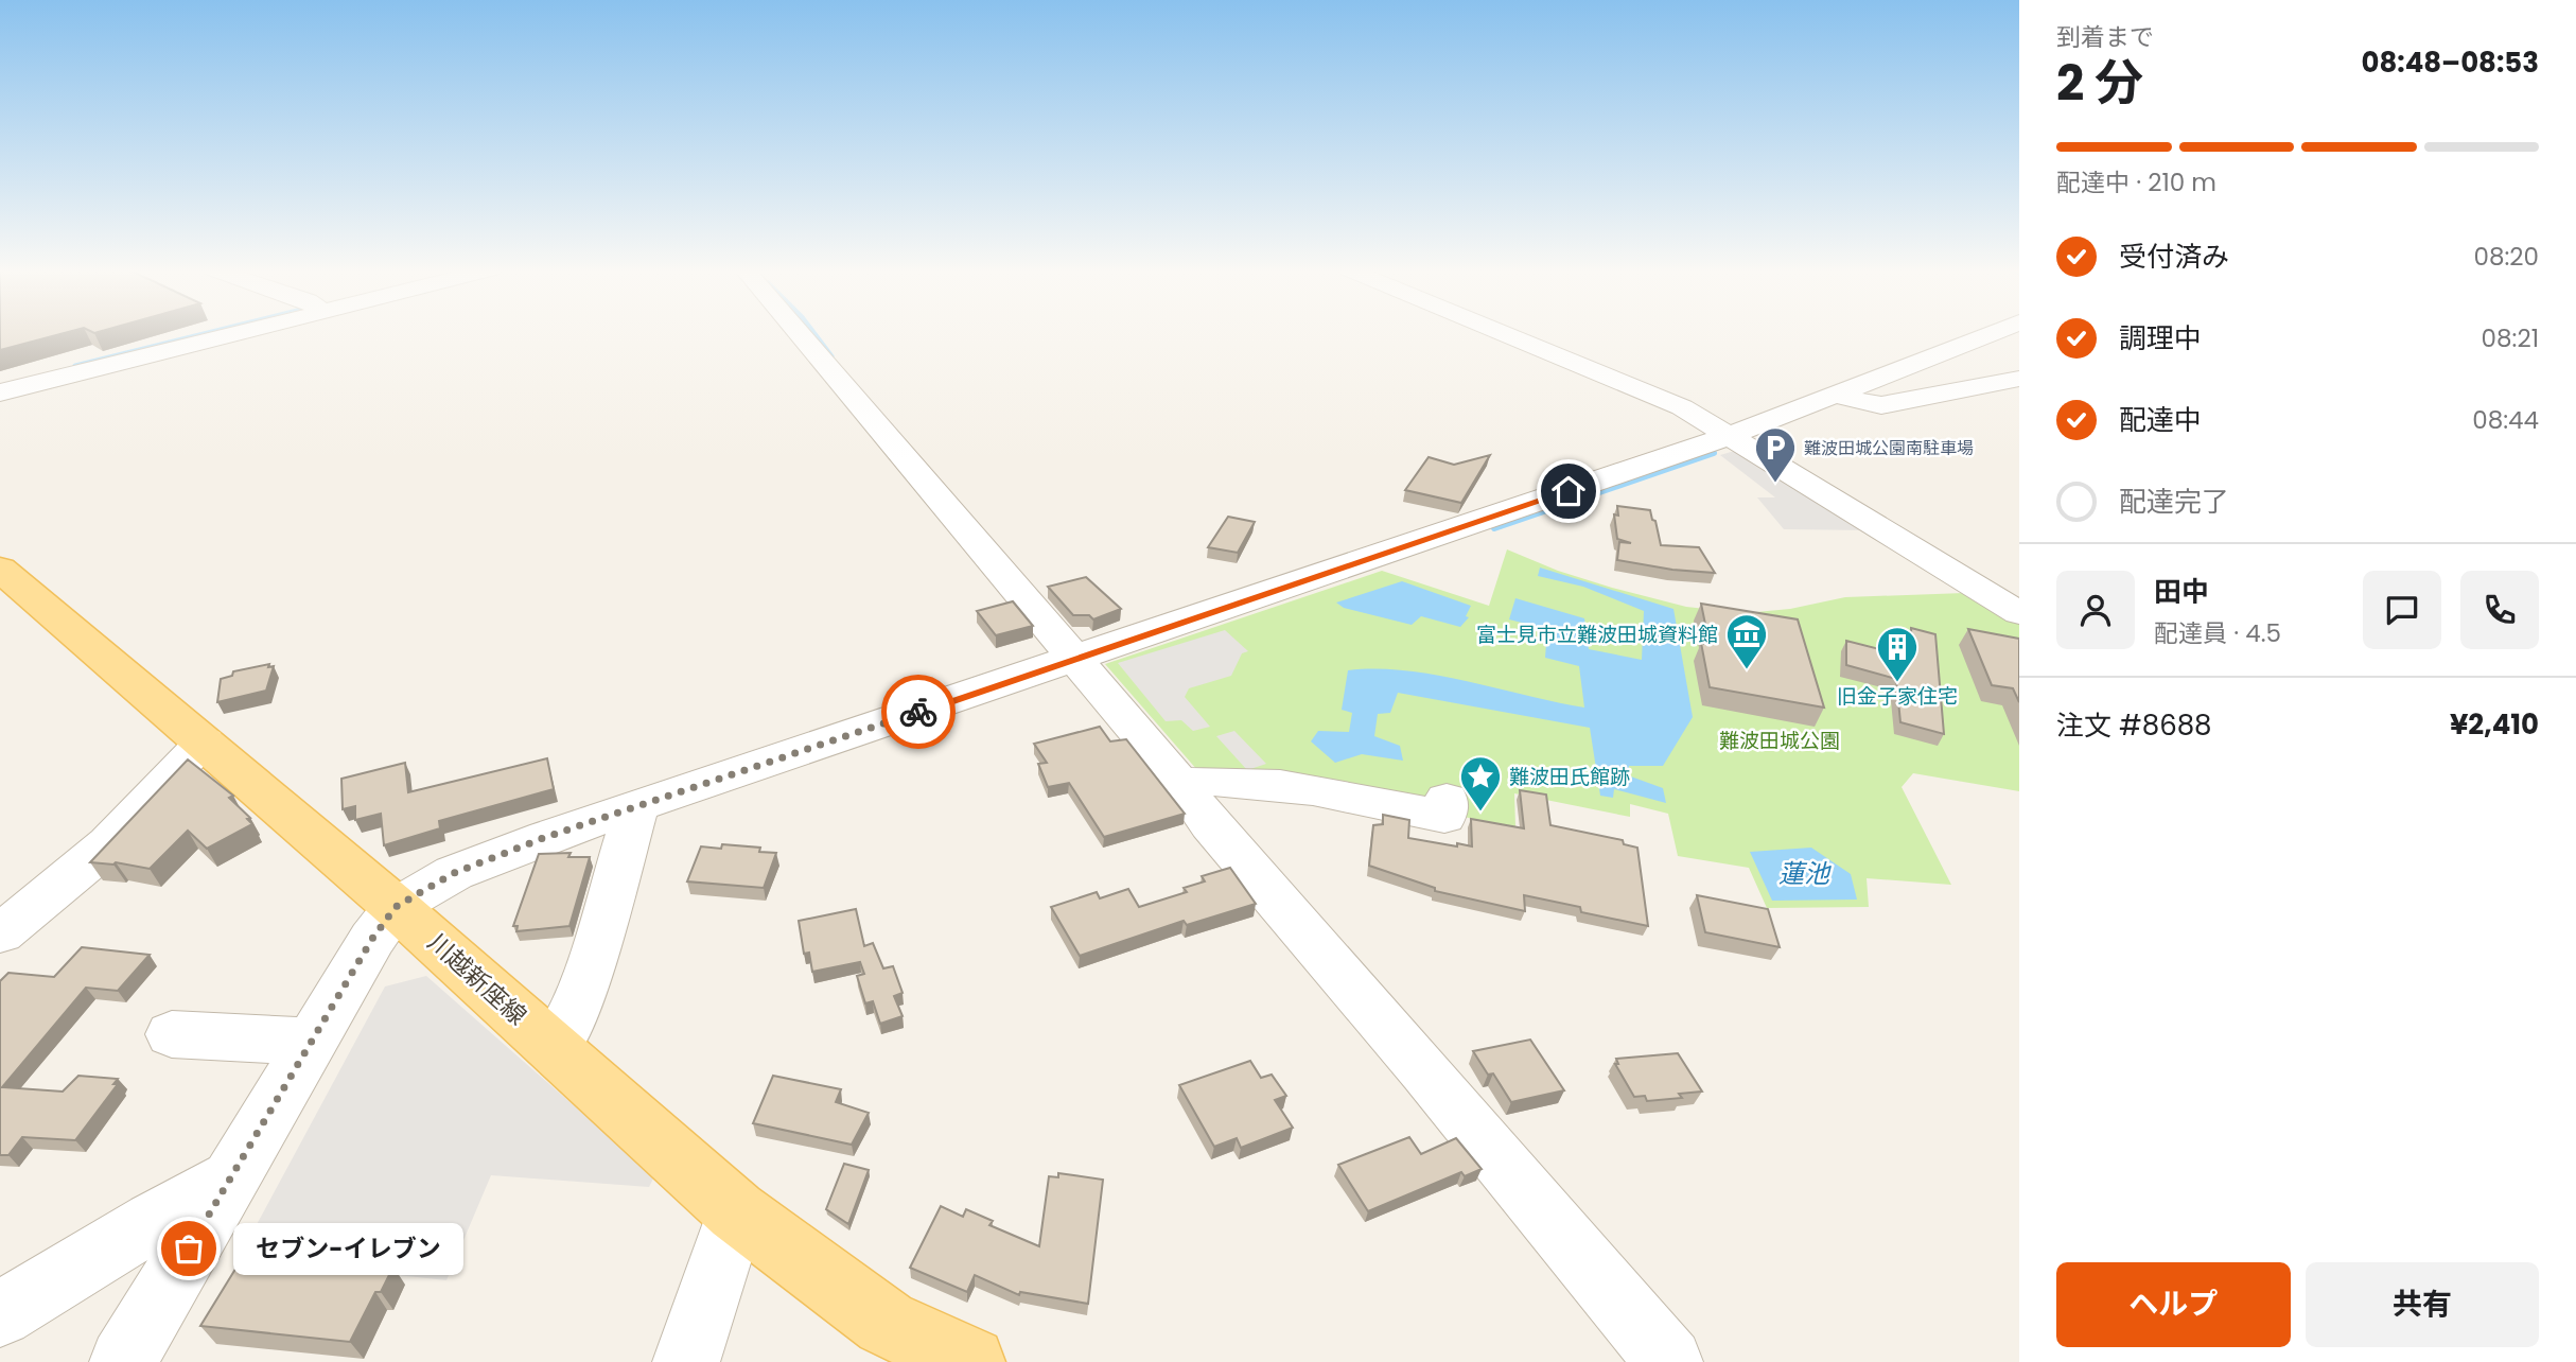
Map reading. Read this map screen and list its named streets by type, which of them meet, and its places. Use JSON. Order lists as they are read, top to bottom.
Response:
{
  "streets": {
    "main road": ["川越新座線"]
  },
  "water": ["蓮池"],
  "parks": ["難波田城公園"],
  "places": {
    "parking": ["難波田城公園南駐車場"],
    "museum": ["富士見市立難波田城資料館"],
    "building": ["旧金子家住宅"],
    "place": ["難波田氏館跡"],
    "other": ["セブン-イレブン"]
  },
  "page": {
    "heading": ["2 分", "到着まで", "08:48–08:53"],
    "panel": [
      "田中",
      "配達員 · 4.5",
      "注文 #8688",
      "¥2,410"
    ],
    "bar": "配達中 · 210 m",
    "list": [
      ["受付済み", "08:20"],
      ["調理中", "08:21"],
      ["配達中", "08:44"],
      "配達完了"
    ],
    "bubble": "セブン-イレブン",
    "buttons": ["ヘルプ", "共有"]
  }
}
